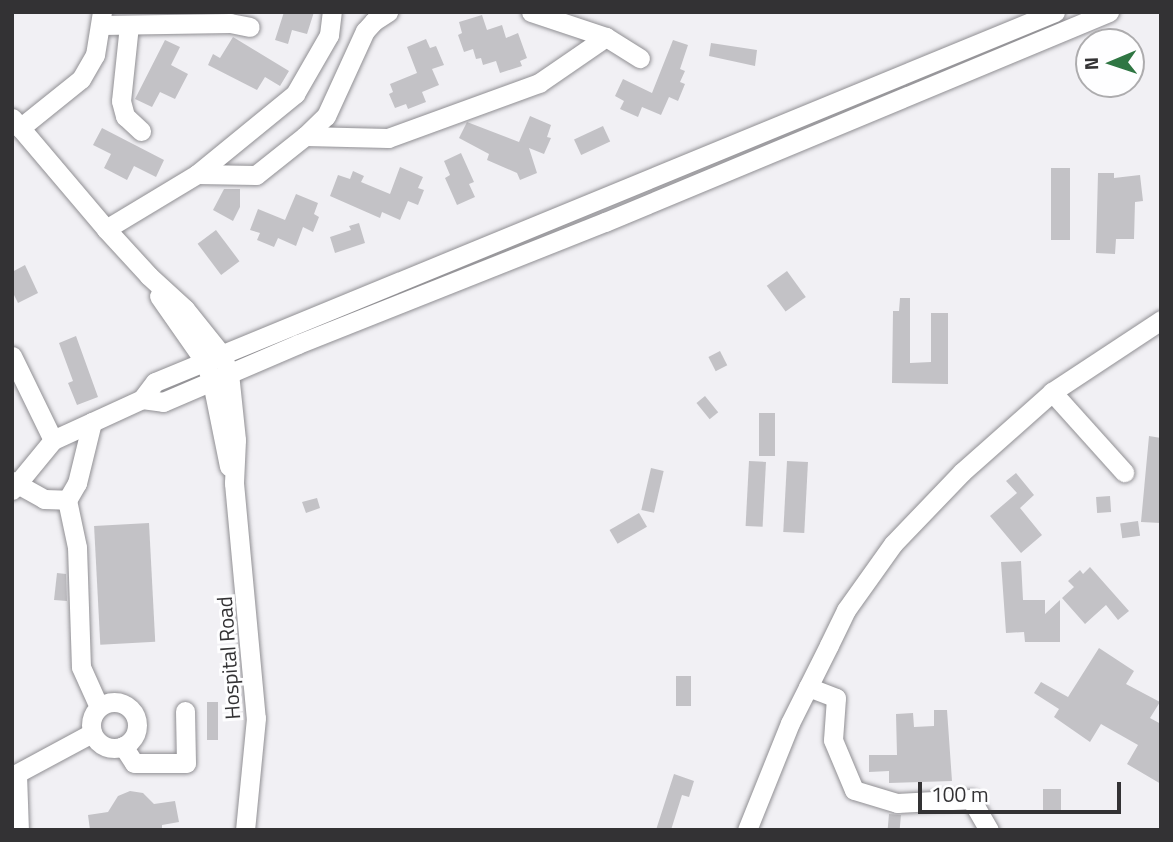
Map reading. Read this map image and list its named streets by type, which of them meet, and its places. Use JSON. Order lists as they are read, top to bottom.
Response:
{
  "streets": {
    "street": ["Hospital Road"]
  },
  "scale_bar": "100 m",
  "north": "left"
}
